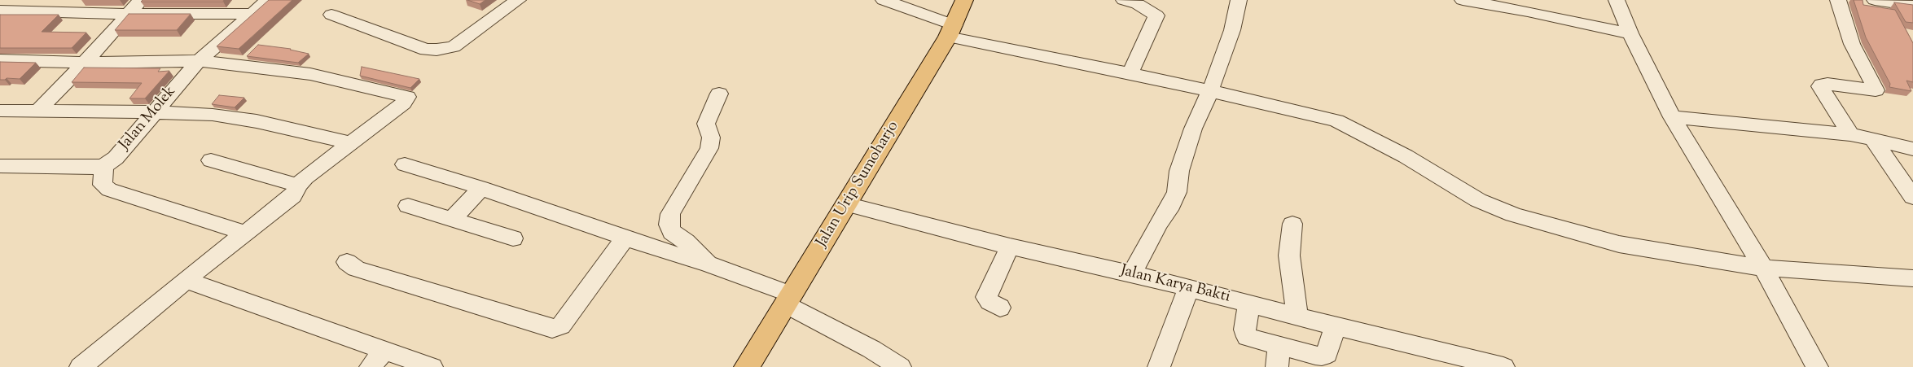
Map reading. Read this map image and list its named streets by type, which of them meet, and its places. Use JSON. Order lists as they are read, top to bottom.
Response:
{
  "streets": {
    "main road": ["Jalan Urip Sumoharjo"],
    "street": ["Jalan Molek", "Jalan Karya Bakti"]
  },
  "crossings": [
    ["Jalan Urip Sumoharjo", "Jalan Karya Bakti"]
  ]
}
